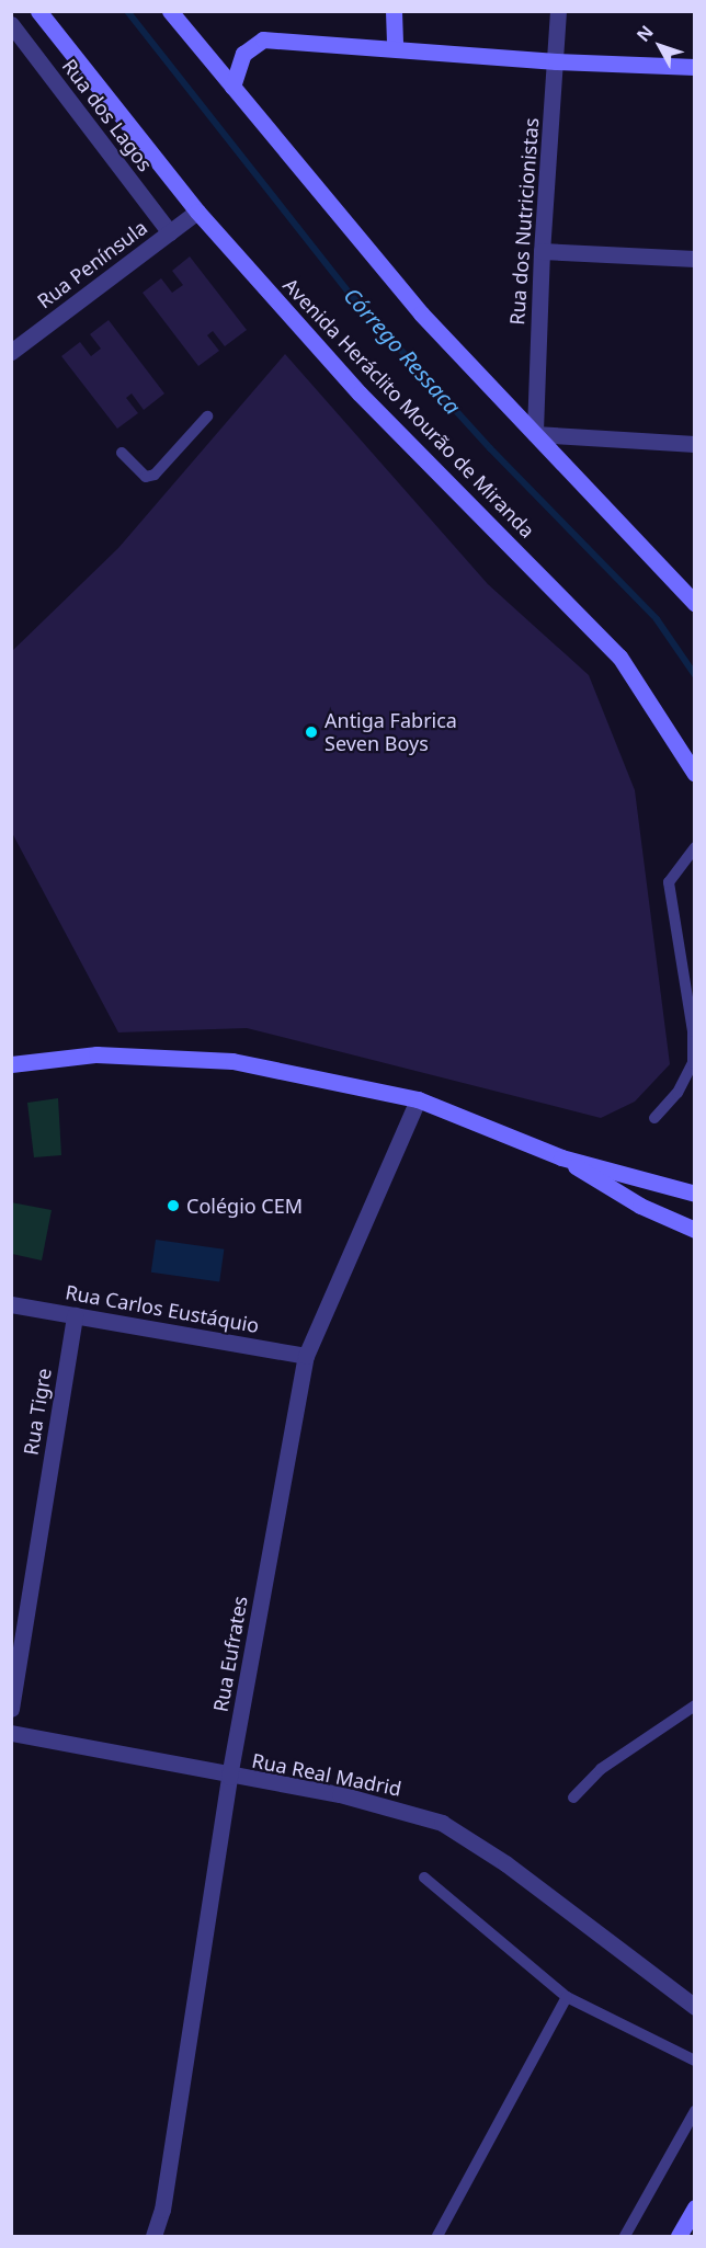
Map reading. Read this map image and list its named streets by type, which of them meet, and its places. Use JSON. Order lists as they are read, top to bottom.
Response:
{
  "streets": {
    "main road": ["Avenida Heráclito Mourão de Miranda"],
    "street": [
      "Rua dos Lagos",
      "Rua dos Nutricionistas",
      "Rua Península",
      "Rua Carlos Eustáquio",
      "Rua Tigre",
      "Rua Eufrates",
      "Rua Real Madrid"
    ]
  },
  "crossings": [
    ["Rua dos Lagos", "Rua Península"],
    ["Rua Península", "Avenida Heráclito Mourão de Miranda"],
    ["Rua Carlos Eustáquio", "Rua Tigre"],
    ["Rua Carlos Eustáquio", "Rua Eufrates"],
    ["Rua Eufrates", "Rua Real Madrid"]
  ],
  "water": ["Córrego Ressaca"],
  "places": ["Antiga Fabrica Seven Boys", "Colégio CEM"],
  "north": "top left"
}
